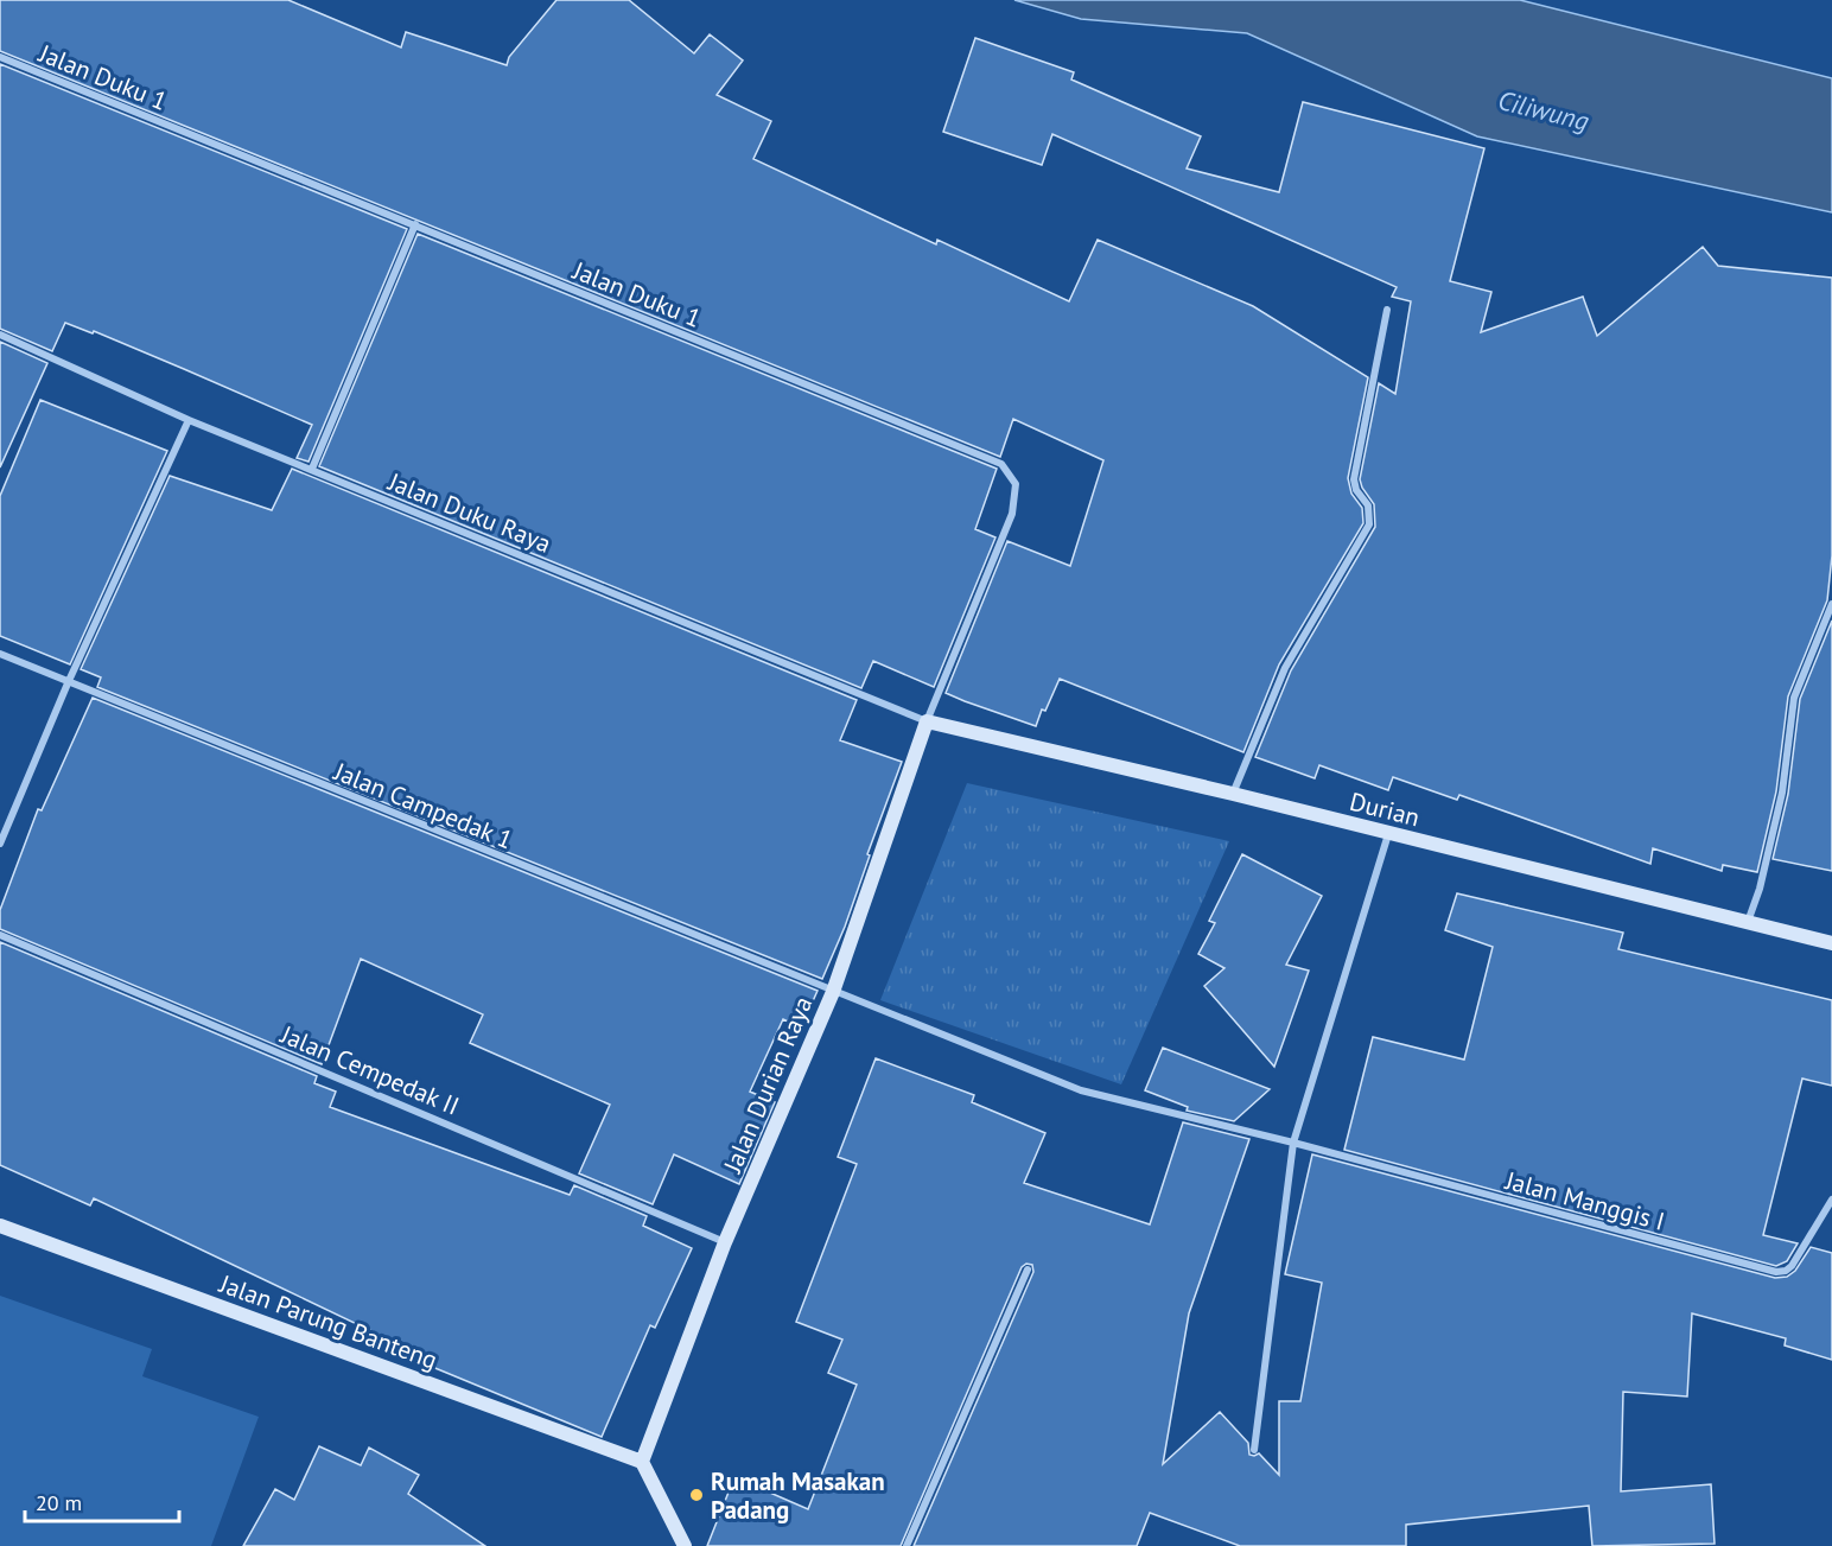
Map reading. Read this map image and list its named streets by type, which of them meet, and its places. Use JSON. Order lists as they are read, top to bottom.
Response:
{
  "streets": {
    "street": [
      "Jalan Duku 1",
      "Jalan Duku Raya",
      "Jalan Campedak 1",
      "Durian",
      "Jalan Cempedak II",
      "Jalan Durian Raya",
      "Jalan Manggis I",
      "Jalan Parung Banteng"
    ]
  },
  "crossings": [
    ["Jalan Duku 1", "Jalan Duku Raya"],
    ["Jalan Duku 1", "Durian"],
    ["Jalan Duku 1", "Jalan Durian Raya"],
    ["Jalan Duku Raya", "Durian"],
    ["Jalan Duku Raya", "Jalan Durian Raya"],
    ["Jalan Campedak 1", "Jalan Durian Raya"],
    ["Jalan Campedak 1", "Jalan Manggis I"],
    ["Durian", "Jalan Durian Raya"],
    ["Jalan Cempedak II", "Jalan Durian Raya"],
    ["Jalan Durian Raya", "Jalan Parung Banteng"]
  ],
  "water": ["Ciliwung"],
  "places": ["Rumah Masakan Padang"],
  "scale_bar": "20 m"
}
